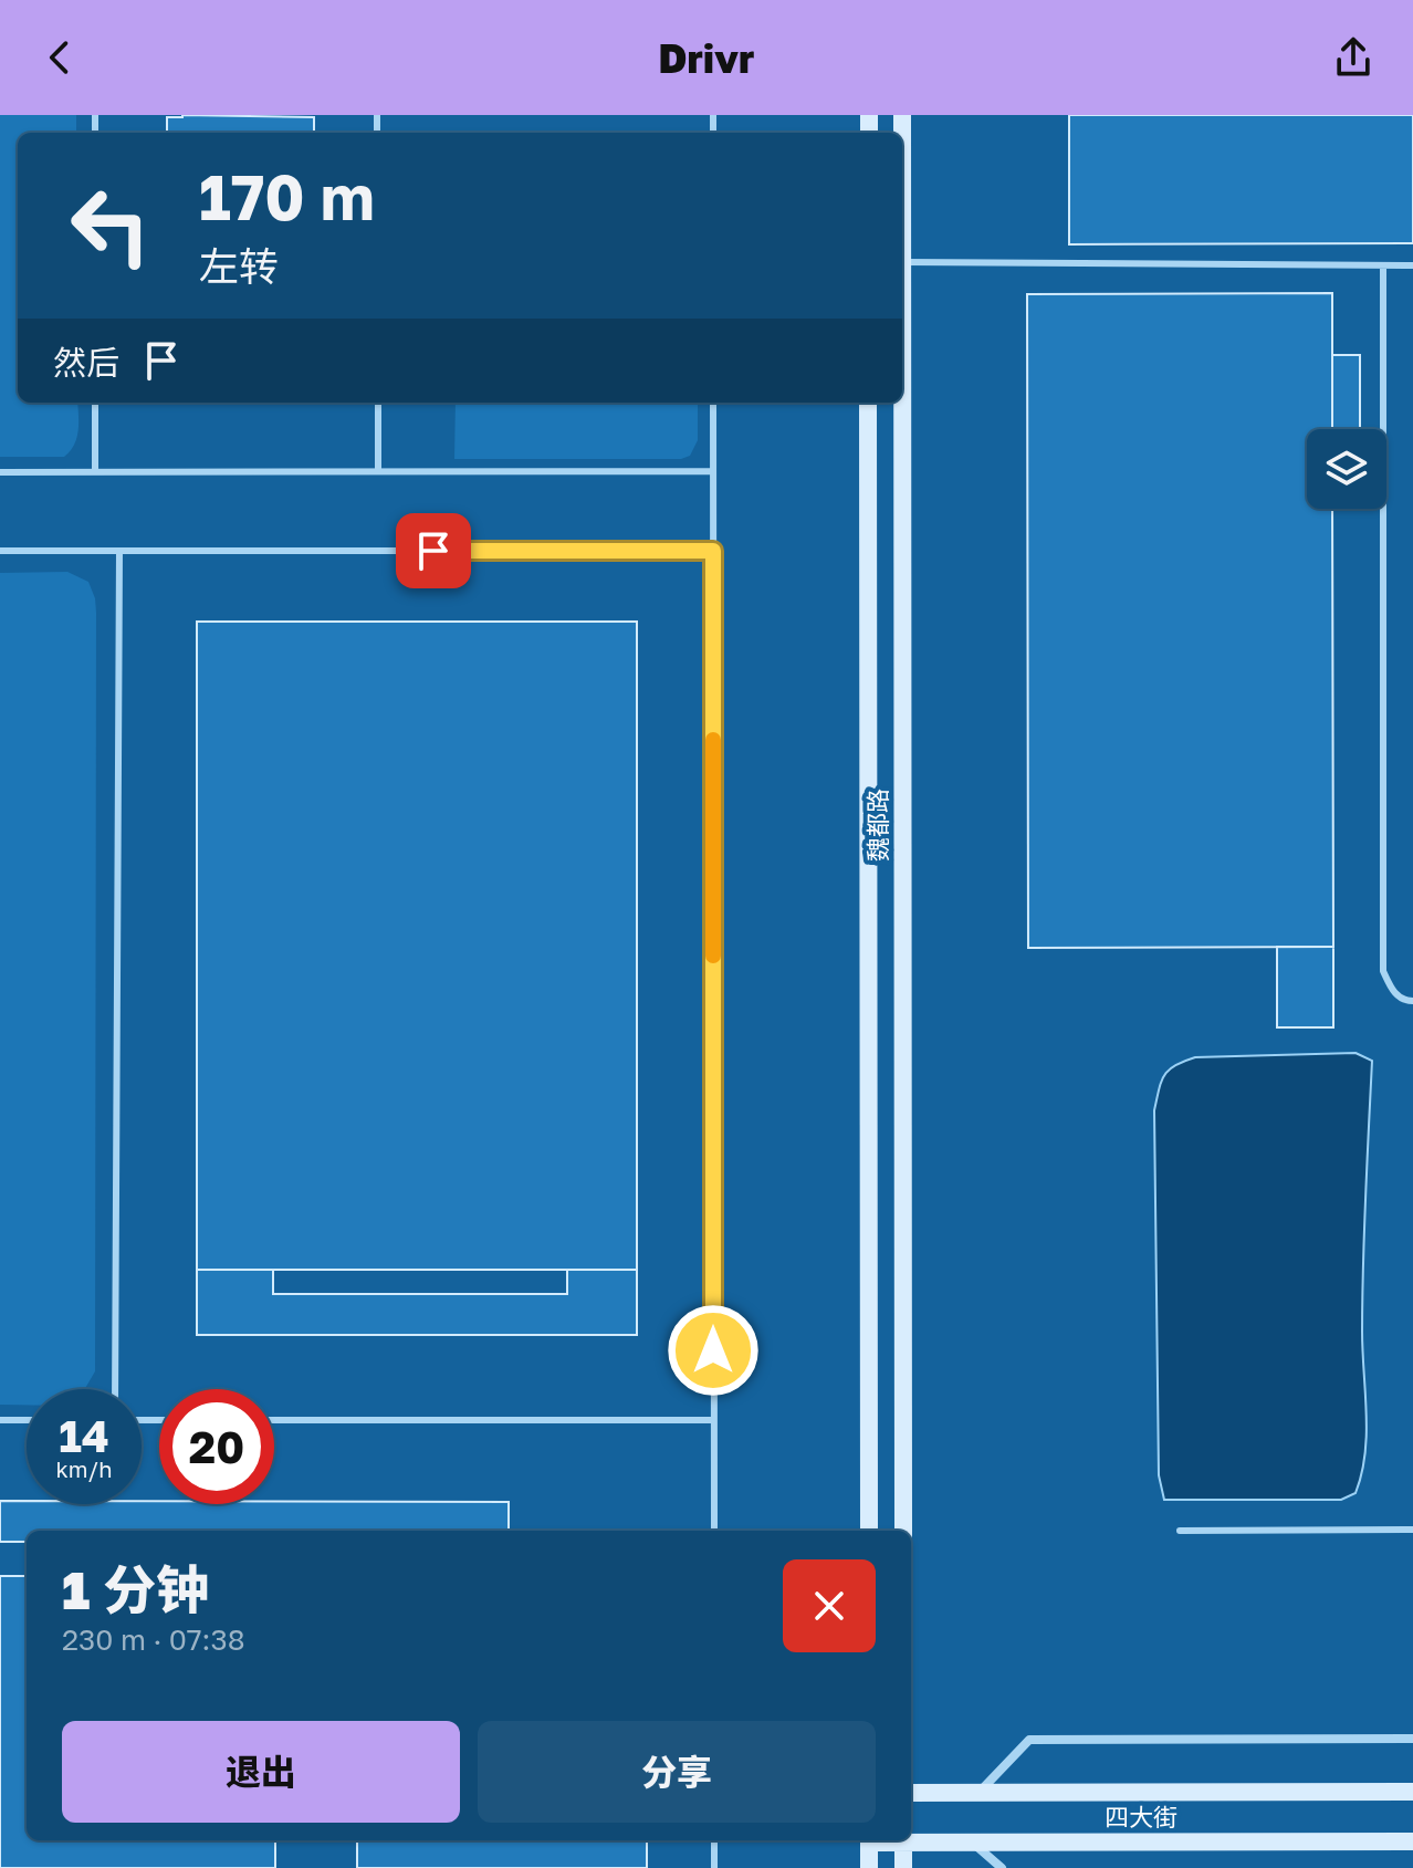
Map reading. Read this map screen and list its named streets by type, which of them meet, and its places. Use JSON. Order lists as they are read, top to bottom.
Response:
{
  "streets": {
    "main road": ["魏都路", "四大街"]
  },
  "page": {
    "header": "Drivr",
    "turn": ["170 m", "左转"],
    "then": "然后",
    "speed": "14 km/h",
    "limit": "20",
    "heading": ["1 分钟", "230 m · 07:38"],
    "buttons": ["退出", "分享"]
  }
}
